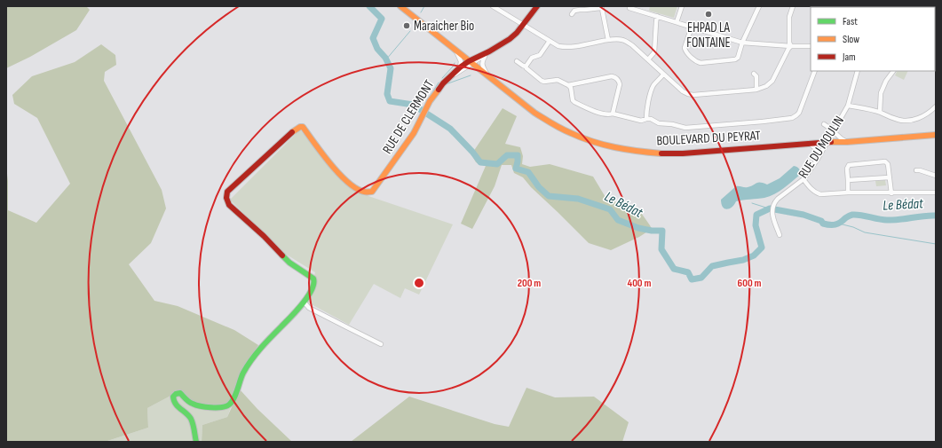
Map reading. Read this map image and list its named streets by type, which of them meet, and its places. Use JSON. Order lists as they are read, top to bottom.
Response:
{
  "streets": {
    "street": ["RUE DE CLERMONT", "BOULEVARD DU PEYRAT", "RUE DU MOULIN"]
  },
  "crossings": [
    ["RUE DE CLERMONT", "BOULEVARD DU PEYRAT"],
    ["BOULEVARD DU PEYRAT", "RUE DU MOULIN"]
  ],
  "water": ["Le Bédat"],
  "places": ["EHPAD LA FONTAINE", "Maraicher Bio"],
  "legend": ["Fast", "Slow", "Jam"],
  "rings": ["200 m", "400 m", "600 m"]
}
